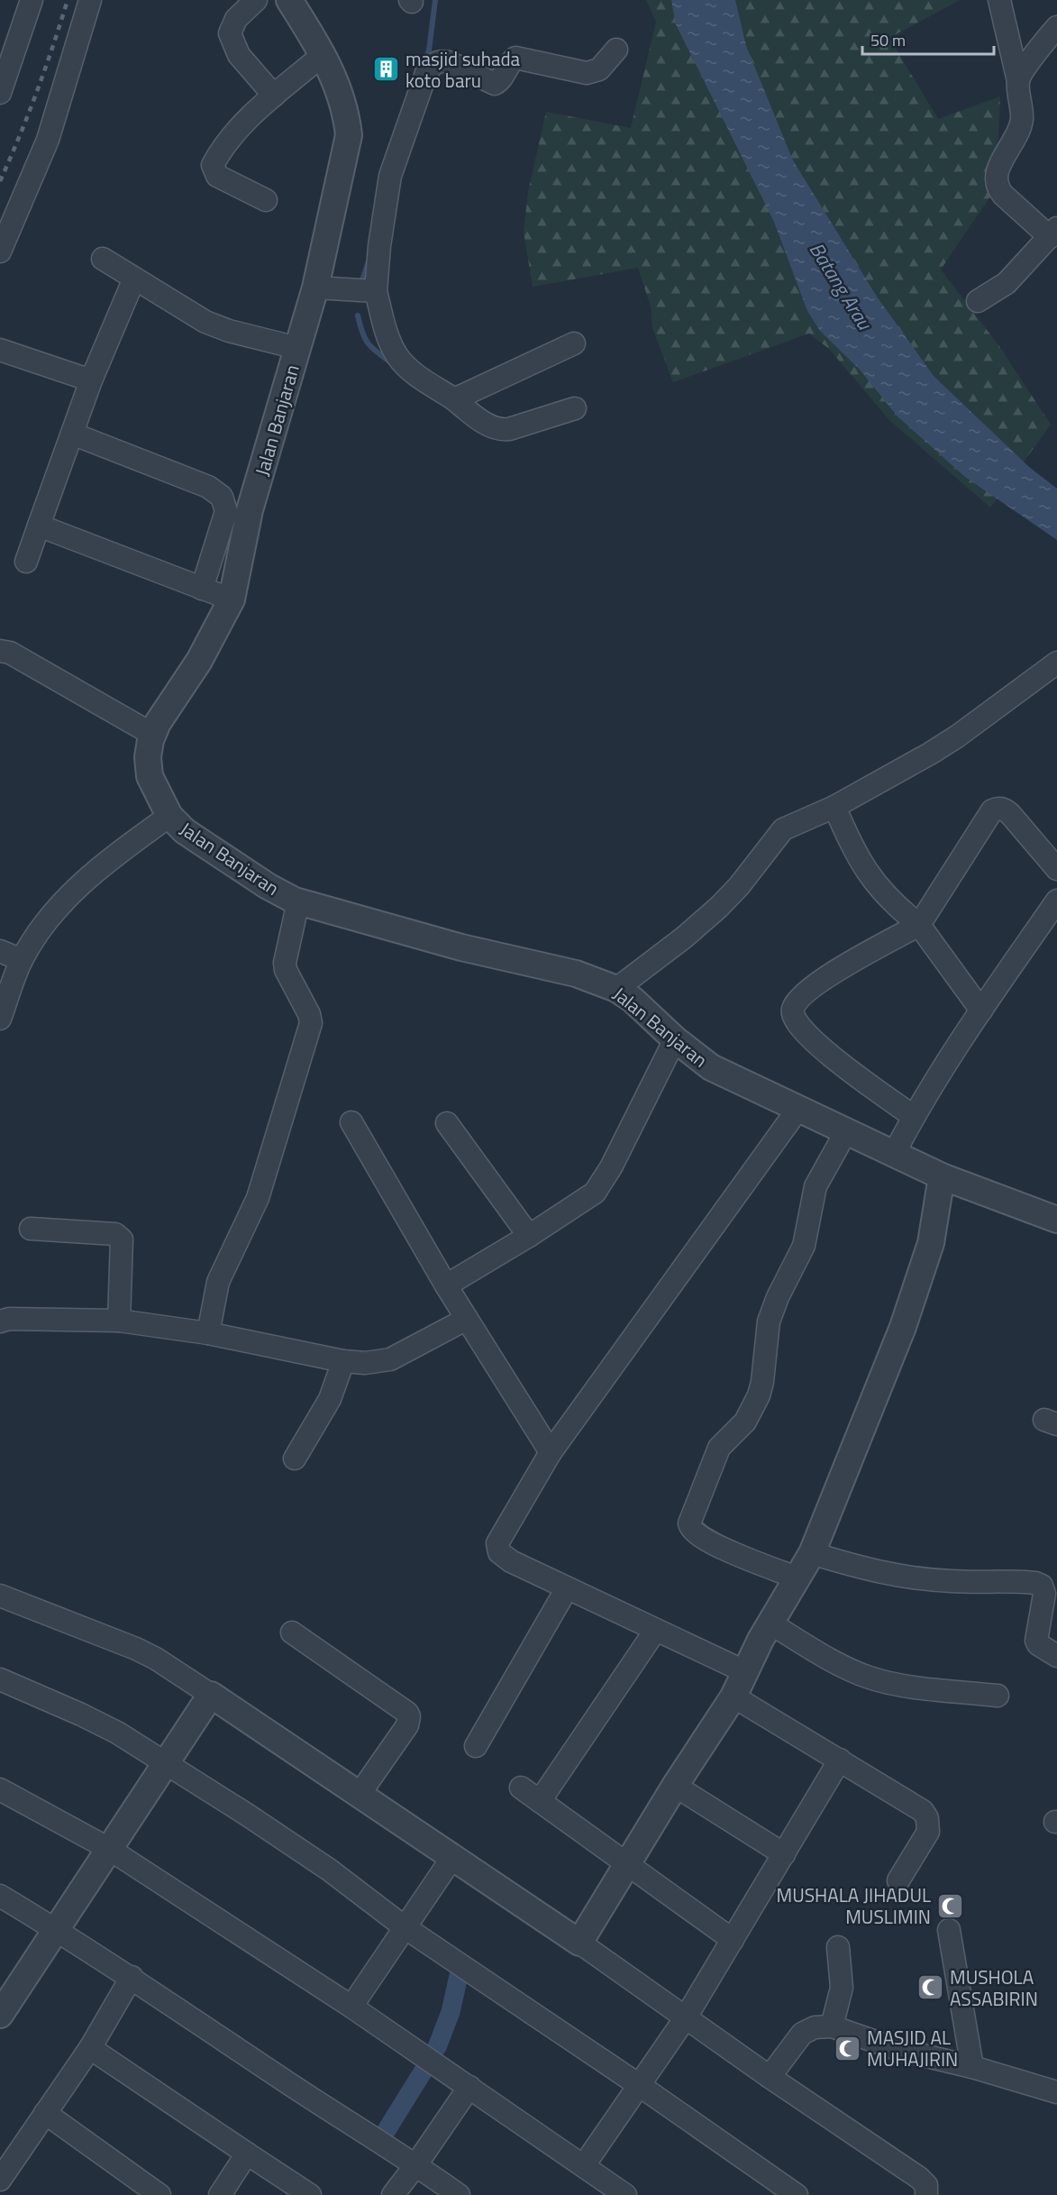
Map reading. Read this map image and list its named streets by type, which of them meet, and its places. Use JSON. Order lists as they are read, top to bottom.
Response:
{
  "streets": {
    "street": ["Jalan Banjaran"]
  },
  "water": ["Batang Arau"],
  "places": {
    "building": ["masjid suhada koto baru"],
    "mosque": ["MUSHALA JIHADUL MUSLIMIN", "MUSHOLA ASSABIRIN", "MASJID AL MUHAJIRIN"]
  },
  "scale_bar": "50 m"
}
